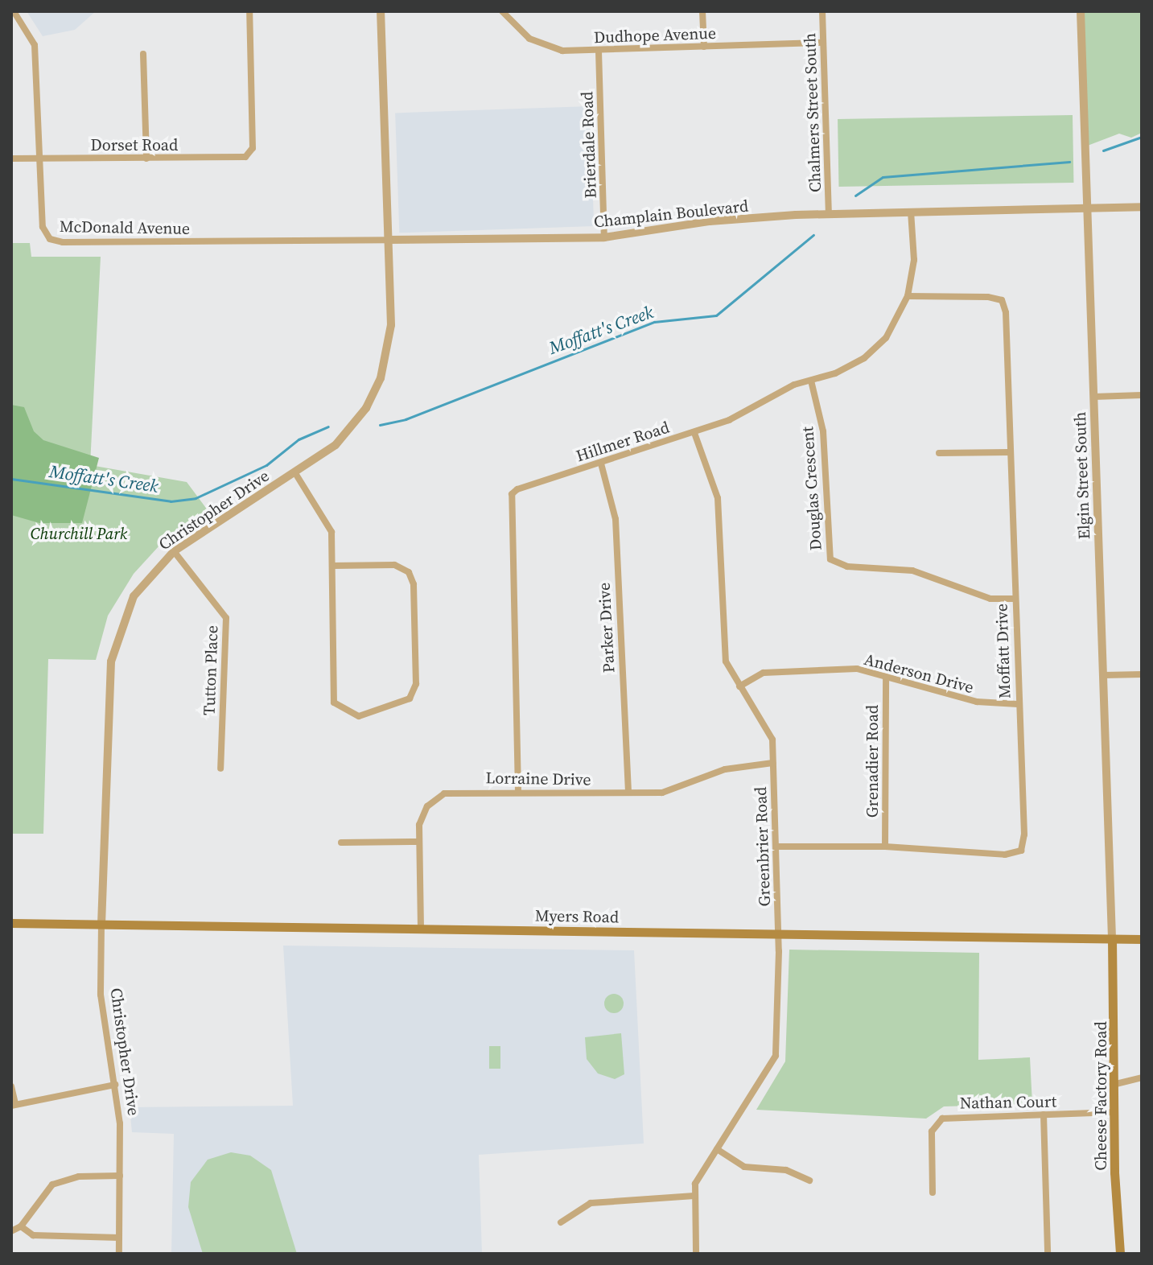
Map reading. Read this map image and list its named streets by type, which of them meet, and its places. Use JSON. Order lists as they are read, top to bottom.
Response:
{
  "streets": {
    "main road": ["Myers Road", "Cheese Factory Road"],
    "street": [
      "Dudhope Avenue",
      "Chalmers Street South",
      "Dorset Road",
      "Brierdale Road",
      "Champlain Boulevard",
      "McDonald Avenue",
      "Hillmer Road",
      "Elgin Street South",
      "Douglas Crescent",
      "Christopher Drive",
      "Parker Drive",
      "Moffatt Drive",
      "Tutton Place",
      "Anderson Drive",
      "Grenadier Road",
      "Lorraine Drive",
      "Greenbrier Road",
      "Nathan Court"
    ]
  },
  "crossings": [
    ["Dudhope Avenue", "Chalmers Street South"],
    ["Dudhope Avenue", "Brierdale Road"],
    ["Chalmers Street South", "Champlain Boulevard"],
    ["Dorset Road", "McDonald Avenue"],
    ["Brierdale Road", "Champlain Boulevard"],
    ["Champlain Boulevard", "McDonald Avenue"],
    ["Champlain Boulevard", "Hillmer Road"],
    ["Champlain Boulevard", "Elgin Street South"],
    ["Champlain Boulevard", "Christopher Drive"],
    ["Hillmer Road", "Douglas Crescent"],
    ["Hillmer Road", "Parker Drive"],
    ["Hillmer Road", "Moffatt Drive"],
    ["Hillmer Road", "Lorraine Drive"],
    ["Hillmer Road", "Greenbrier Road"],
    ["Elgin Street South", "Myers Road"],
    ["Elgin Street South", "Cheese Factory Road"],
    ["Douglas Crescent", "Moffatt Drive"],
    ["Christopher Drive", "Tutton Place"],
    ["Christopher Drive", "Myers Road"],
    ["Parker Drive", "Lorraine Drive"],
    ["Moffatt Drive", "Anderson Drive"],
    ["Moffatt Drive", "Grenadier Road"],
    ["Moffatt Drive", "Greenbrier Road"],
    ["Anderson Drive", "Grenadier Road"],
    ["Anderson Drive", "Greenbrier Road"],
    ["Lorraine Drive", "Greenbrier Road"],
    ["Lorraine Drive", "Myers Road"],
    ["Greenbrier Road", "Myers Road"],
    ["Myers Road", "Cheese Factory Road"],
    ["Cheese Factory Road", "Nathan Court"]
  ],
  "water": ["Moffatt's Creek"],
  "parks": ["Churchill Park"]
}
